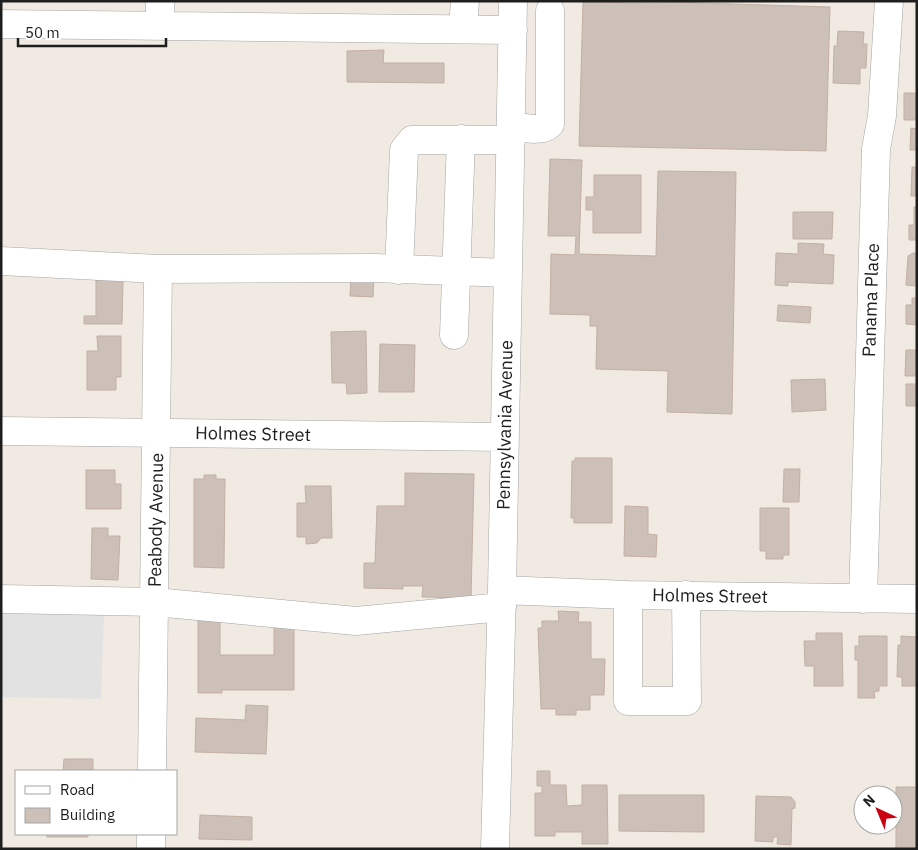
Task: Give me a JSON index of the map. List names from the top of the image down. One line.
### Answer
{"streets":{"street":["Panama Place","Pennsylvania Avenue","Holmes Street","Peabody Avenue"]},"crossings":[["Panama Place","Holmes Street"],["Pennsylvania Avenue","Holmes Street"],["Holmes Street","Peabody Avenue"]],"legend":["Road","Building"],"scale_bar":"50 m","north":"top left"}
